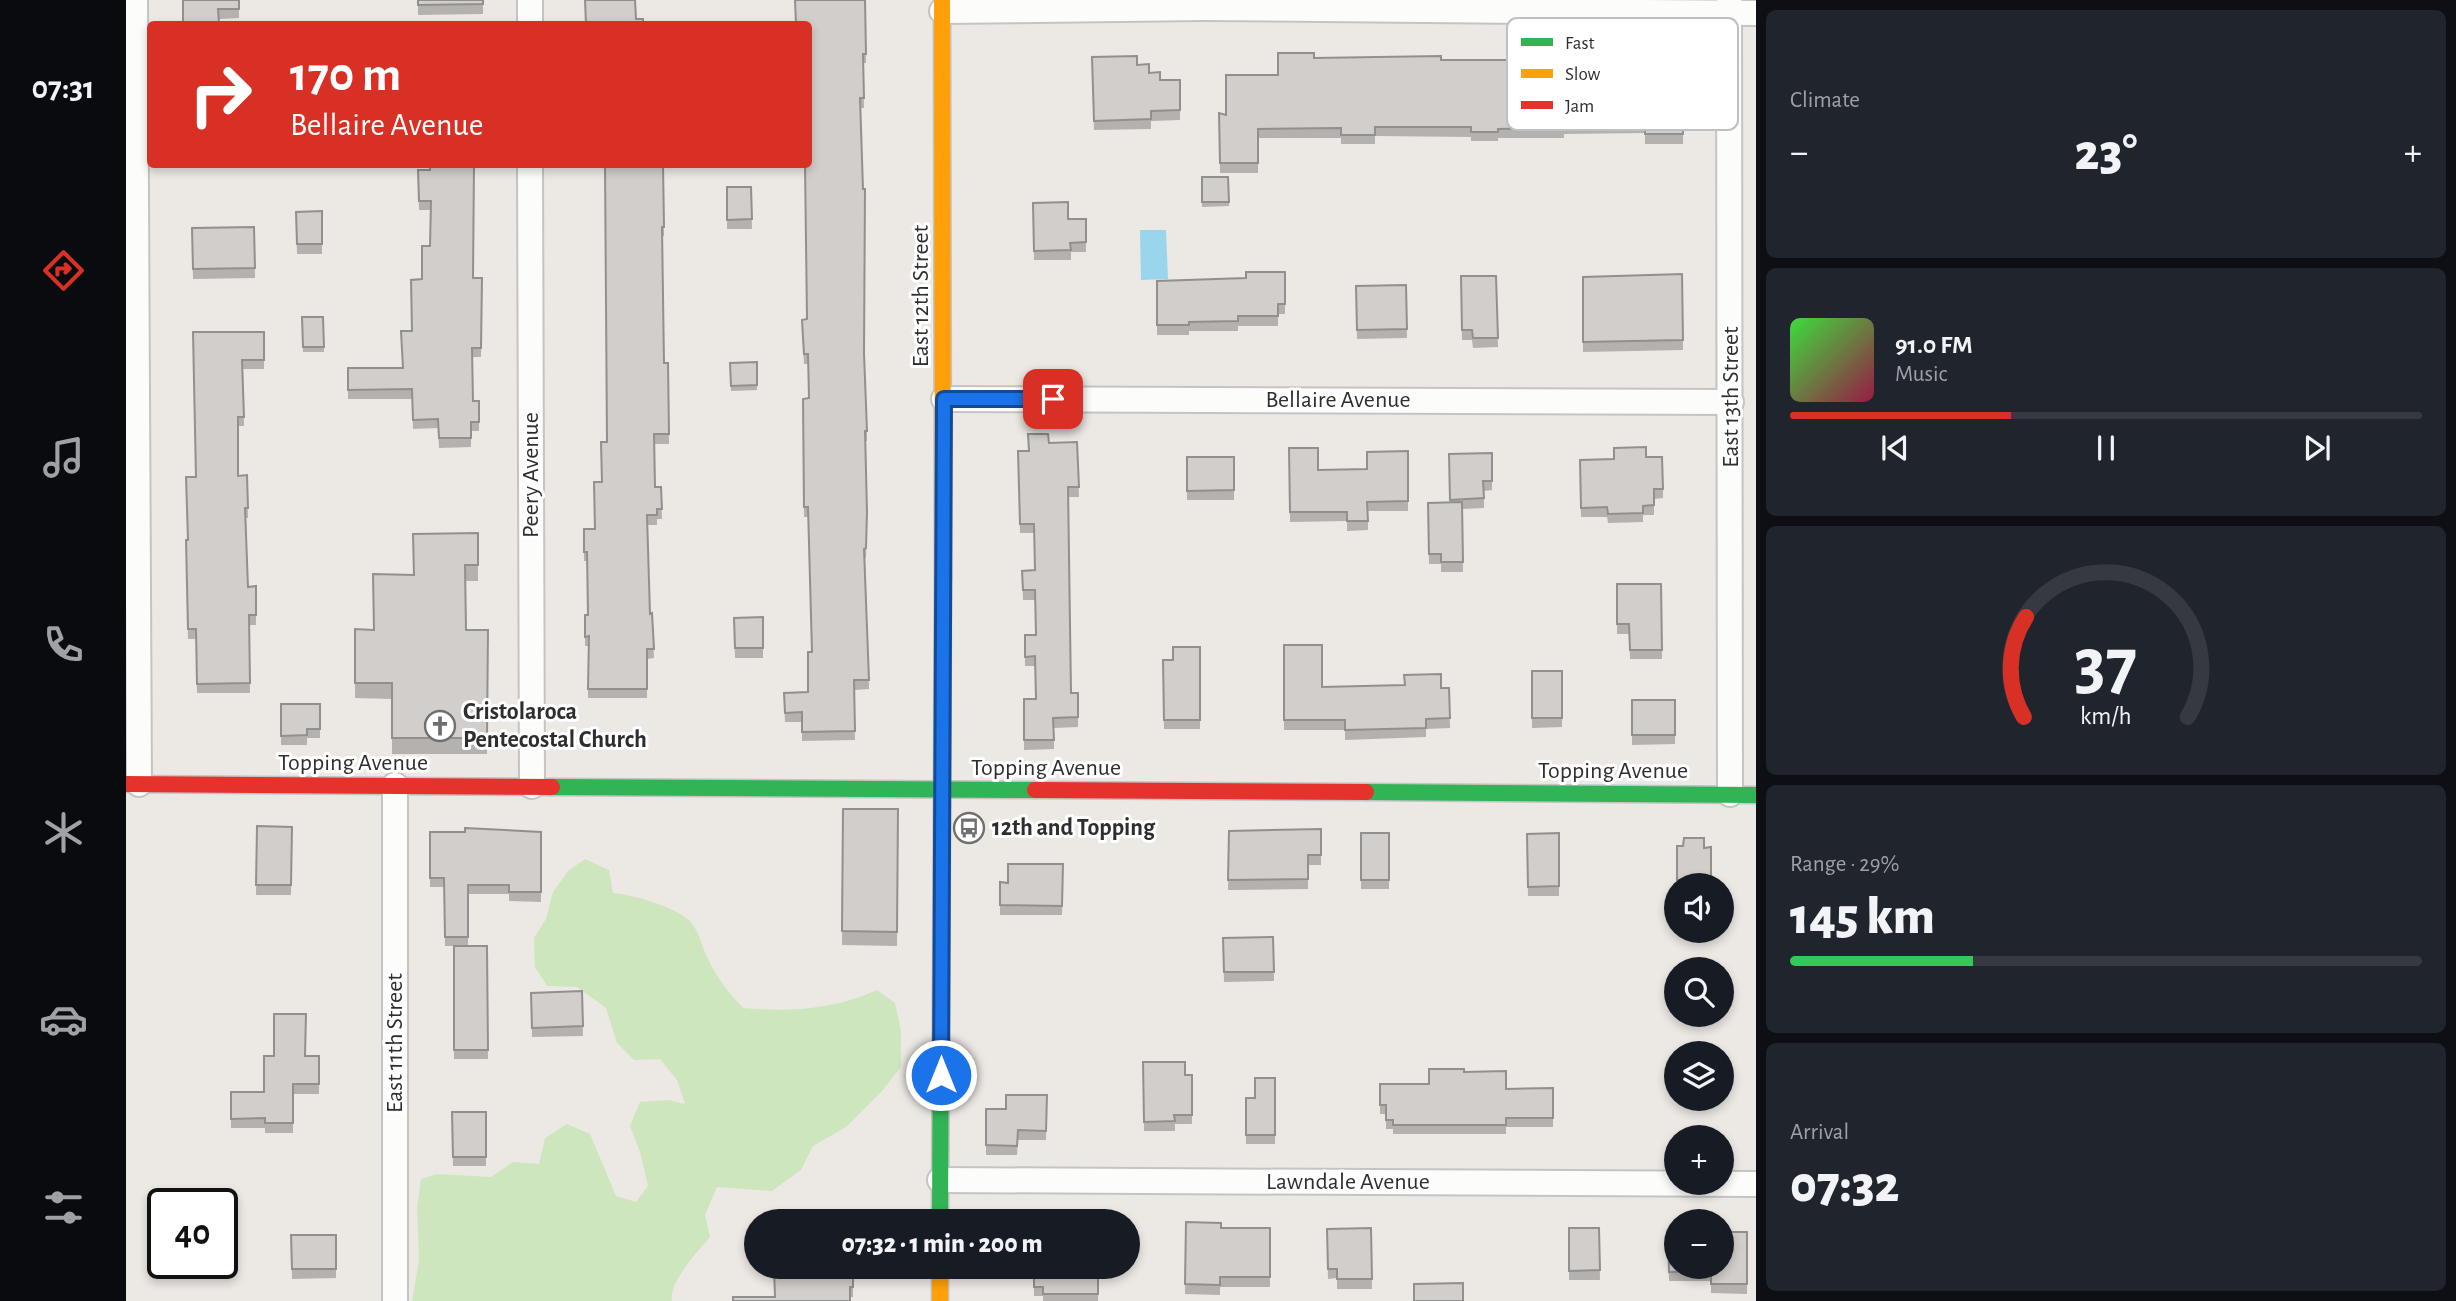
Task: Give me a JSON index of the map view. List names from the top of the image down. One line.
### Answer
{"streets":{"street":["East 12th Street","East 13th Street","Bellaire Avenue","Peery Avenue","Topping Avenue","East 11th Street","Lawndale Avenue"]},"crossings":[["East 12th Street","Bellaire Avenue"],["East 12th Street","Topping Avenue"],["East 12th Street","Lawndale Avenue"],["East 13th Street","Bellaire Avenue"],["East 13th Street","Topping Avenue"],["Peery Avenue","Topping Avenue"],["Topping Avenue","East 11th Street"]],"places":{"church":["Cristolaroca Pentecostal Church"],"bus stop":["12th and Topping"]},"legend":["Fast","Slow","Jam"],"page":{"tabs":"07:31","tile":["Climate",["Range · 29%","145 km"],["Arrival","07:32"]],"turn":["170 m","Bellaire Avenue"],"heat":["−","23°","+"],"song":["91.0 FM","Music"],"map_buttons":["+","−"],"limit":"40","trip":"07:32 · 1 min · 200 m","gauge":["37","km/h"]}}
